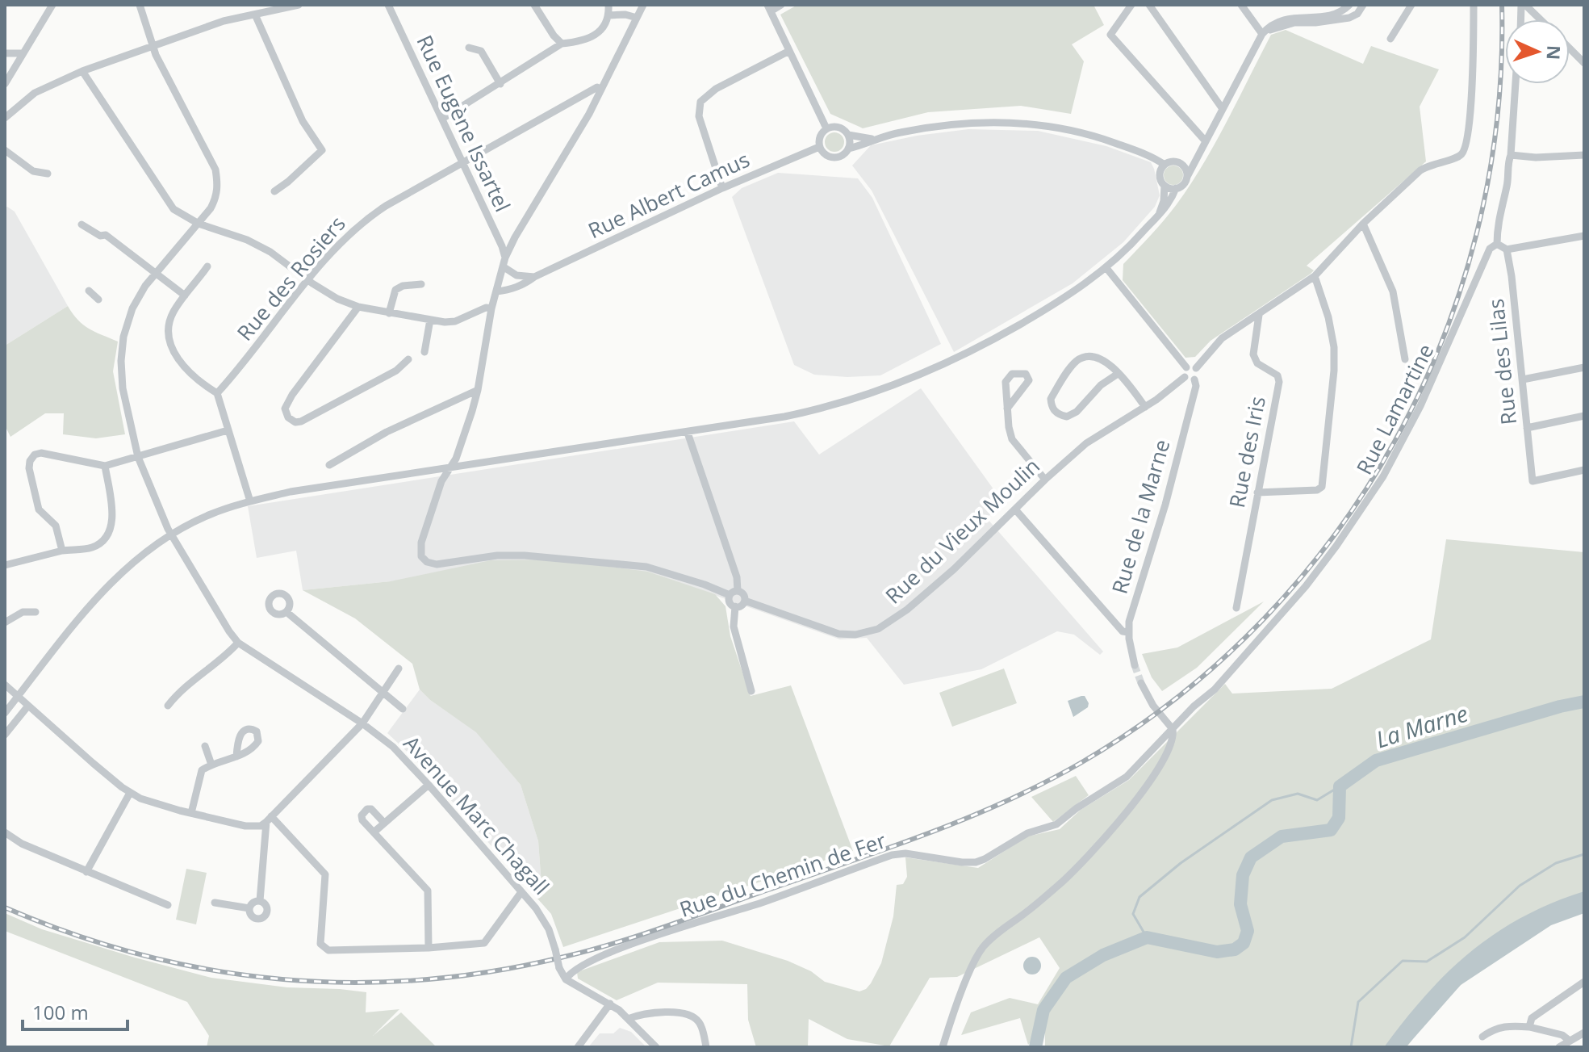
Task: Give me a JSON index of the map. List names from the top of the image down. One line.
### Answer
{"streets":{"street":["Rue Eugène Issartel","Rue Albert Camus","Rue des Rosiers","Rue des Lilas","Rue Lamartine","Rue des Iris","Rue de la Marne","Rue du Vieux Moulin","Avenue Marc Chagall","Rue du Chemin de Fer"]},"crossings":[["Rue Eugène Issartel","Rue des Rosiers"],["Rue Lamartine","Rue du Chemin de Fer"],["Rue de la Marne","Rue du Vieux Moulin"],["Avenue Marc Chagall","Rue du Chemin de Fer"]],"water":["La Marne"],"scale_bar":"100 m","north":"right"}
